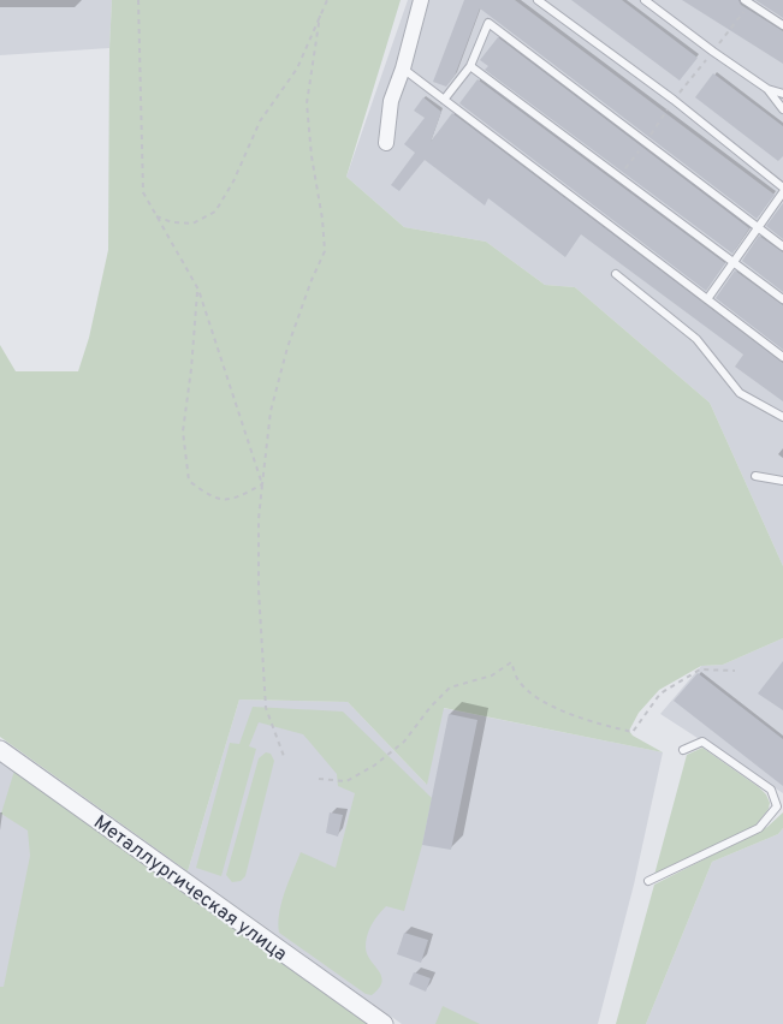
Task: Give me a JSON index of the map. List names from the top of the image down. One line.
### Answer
{"streets":{"street":["Металлургическая улица"]}}
